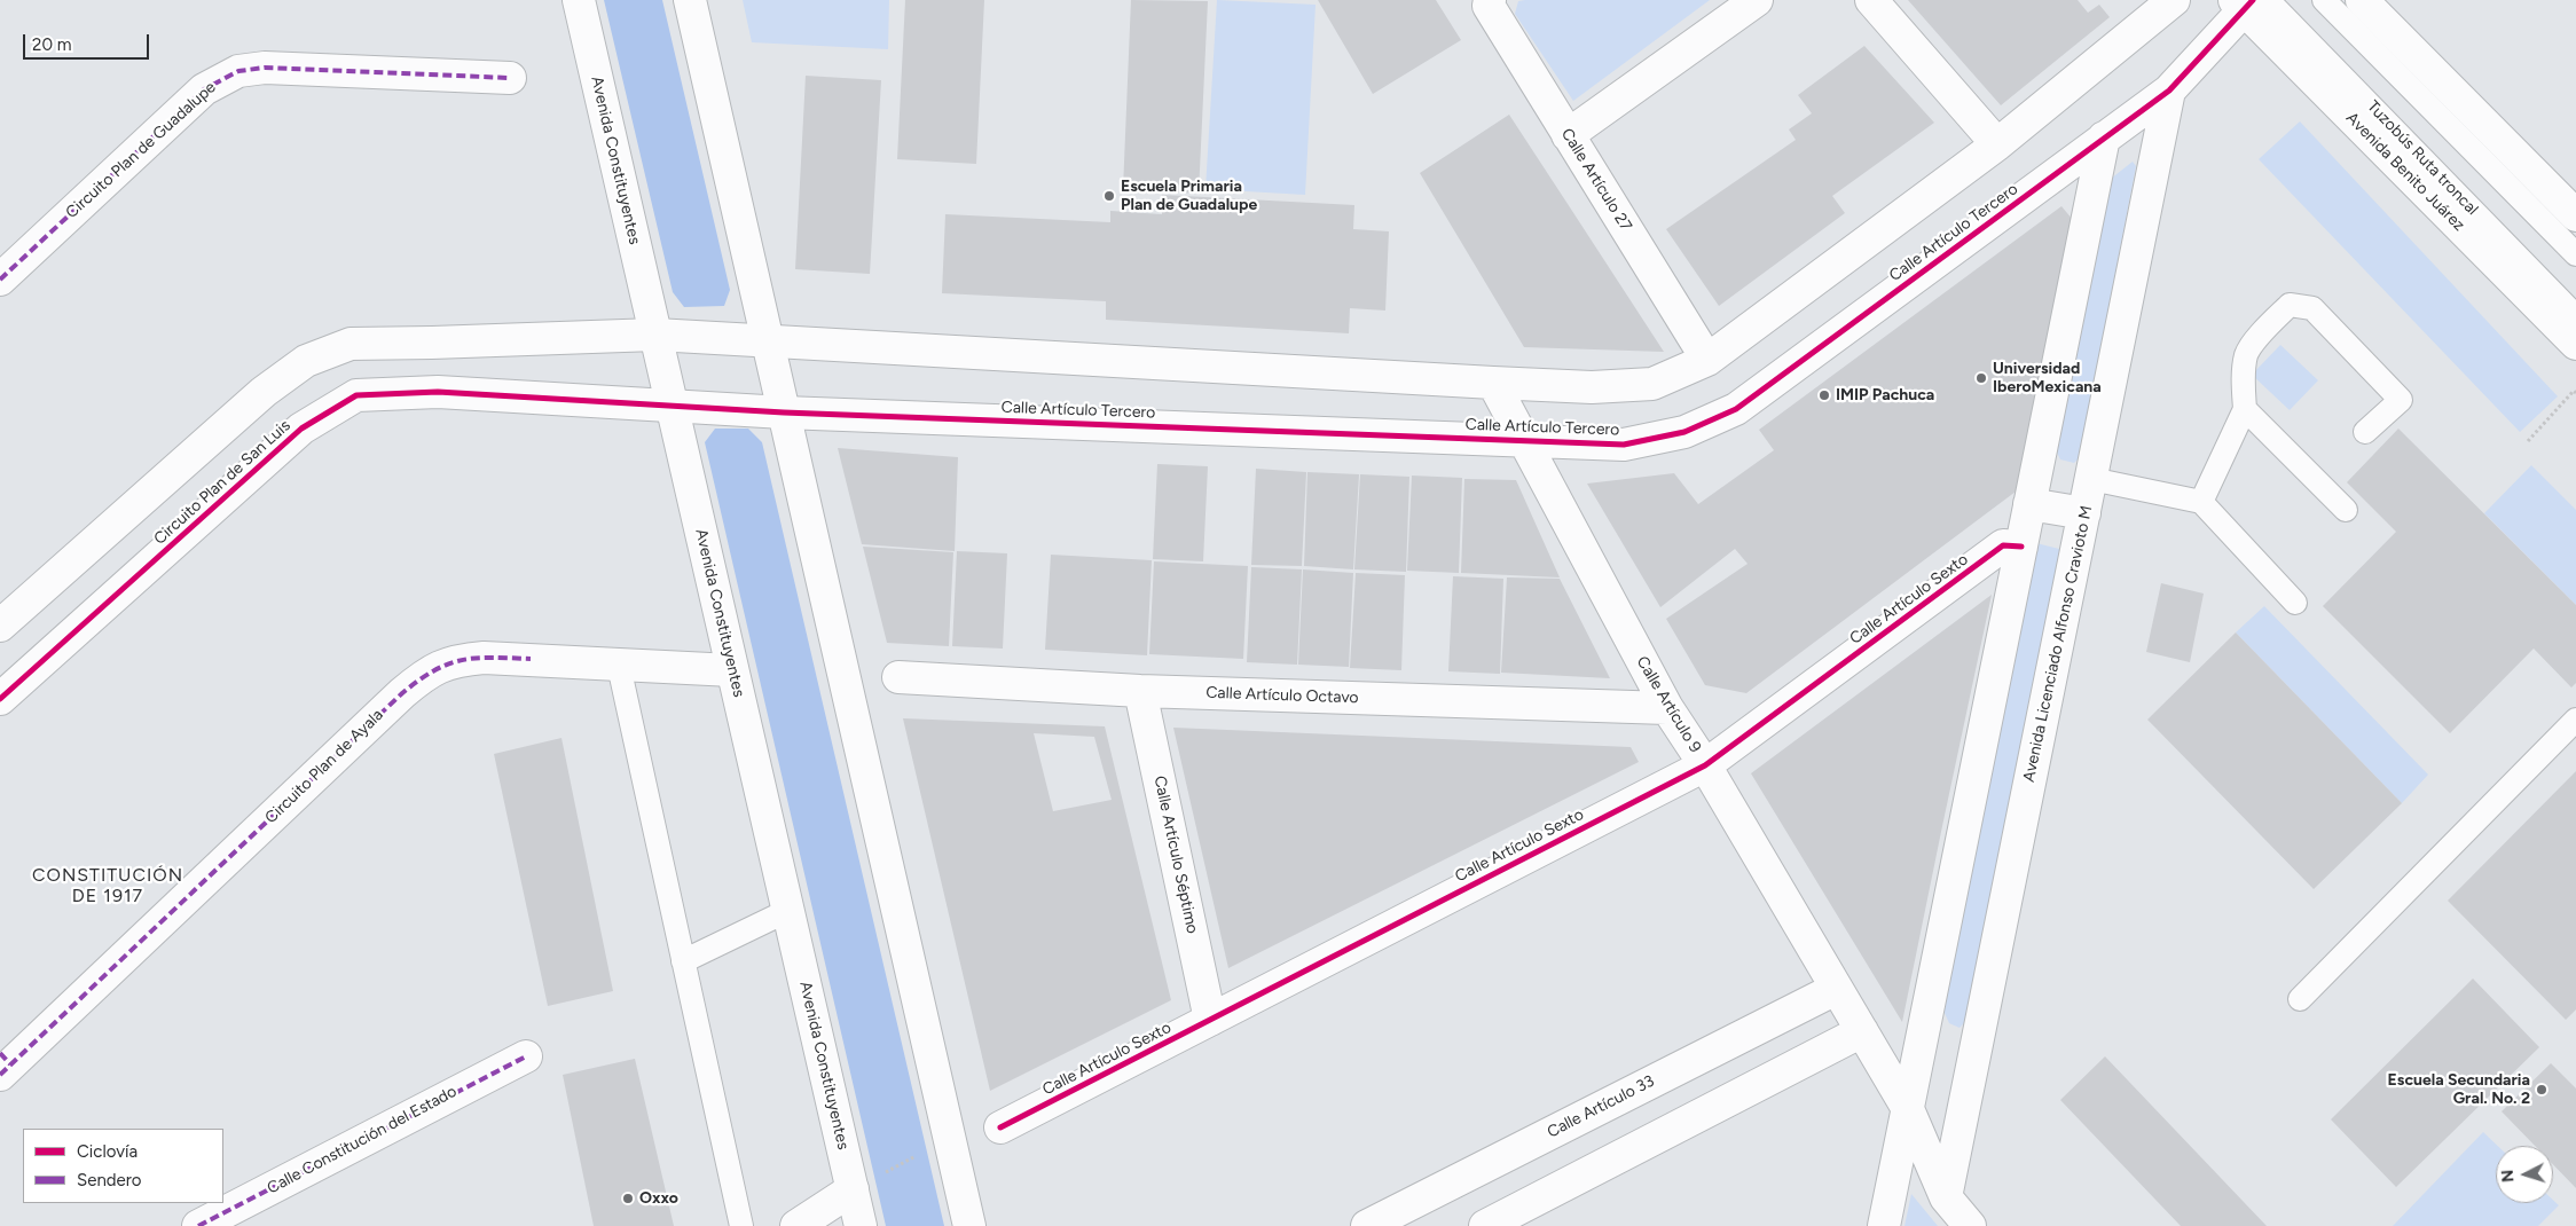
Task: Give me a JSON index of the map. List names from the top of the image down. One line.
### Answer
{"streets":{"street":["Circuito Plan de Guadalupe","Avenida Constituyentes","Avenida Benito Juárez","Calle Artículo 27","Calle Artículo Tercero","Circuito Plan de San Luis","Calle Artículo Sexto","Avenida Licenciado Alfonso Cravioto M","Calle Artículo Octavo","Calle Artículo 9","Circuito Plan de Ayala","Calle Artículo Séptimo","Calle Artículo 33","Calle Constitución del Estado"],"lane":["Tuzobús Ruta troncal"]},"crossings":[["Tuzobús Ruta troncal","Avenida Benito Juárez"],["Tuzobús Ruta troncal","Calle Artículo Tercero"],["Avenida Constituyentes","Circuito Plan de San Luis"],["Avenida Constituyentes","Circuito Plan de Ayala"],["Avenida Benito Juárez","Calle Artículo Tercero"],["Calle Artículo Tercero","Circuito Plan de San Luis"],["Calle Artículo Tercero","Avenida Licenciado Alfonso Cravioto M"],["Calle Artículo Tercero","Calle Artículo 9"],["Calle Artículo Sexto","Calle Artículo 9"],["Calle Artículo Sexto","Calle Artículo Séptimo"],["Avenida Licenciado Alfonso Cravioto M","Calle Artículo 9"],["Calle Artículo Octavo","Calle Artículo 9"],["Calle Artículo Octavo","Calle Artículo Séptimo"],["Calle Artículo 9","Calle Artículo 33"]],"districts":["CONSTITUCIÓN DE 1917"],"places":["Escuela Primaria Plan de Guadalupe","Universidad IberoMexicana","IMIP Pachuca","Escuela Secundaria Gral. No. 2","Oxxo"],"legend":["Ciclovía","Sendero"],"scale_bar":"20 m","north":"left"}
